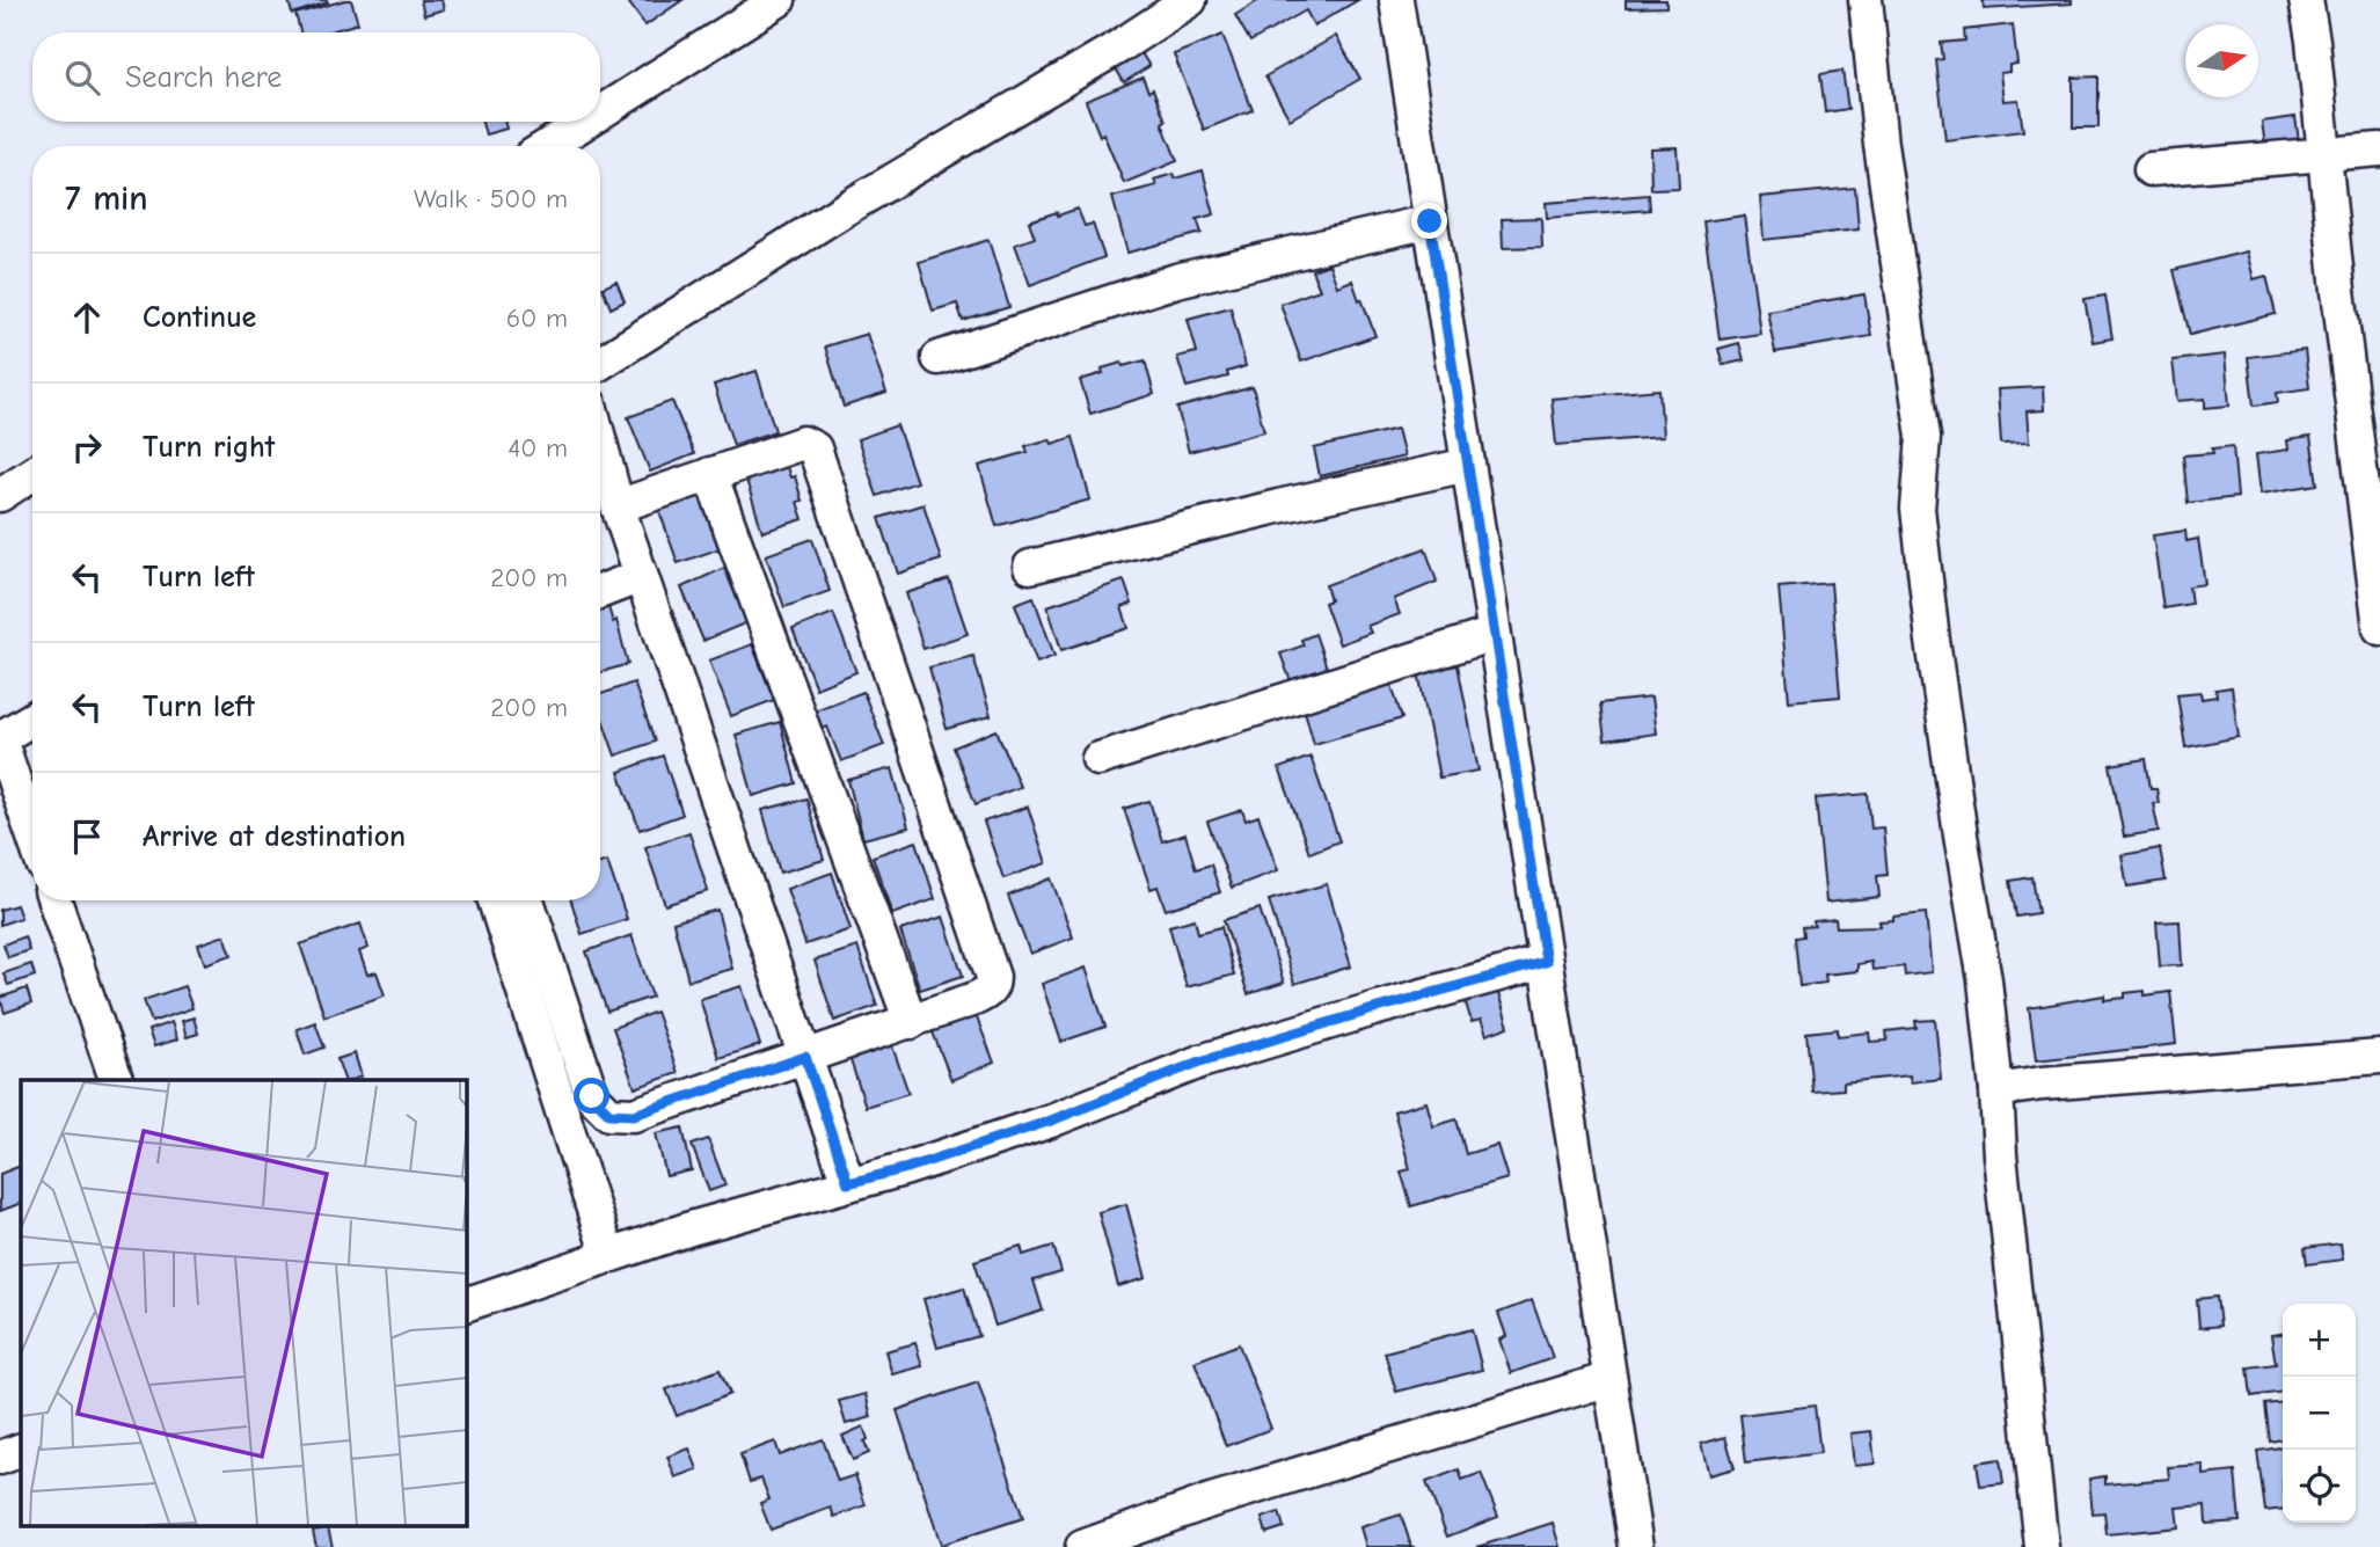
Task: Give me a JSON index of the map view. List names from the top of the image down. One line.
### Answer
{"north":"right","page":{"search":"Search here","heading":["7 min","Walk · 500 m"],"list":[["Continue","60 m"],["Turn right","40 m"],["Turn left","200 m"],["Turn left","200 m"],"Arrive at destination"],"map_buttons":["+","−"]}}
